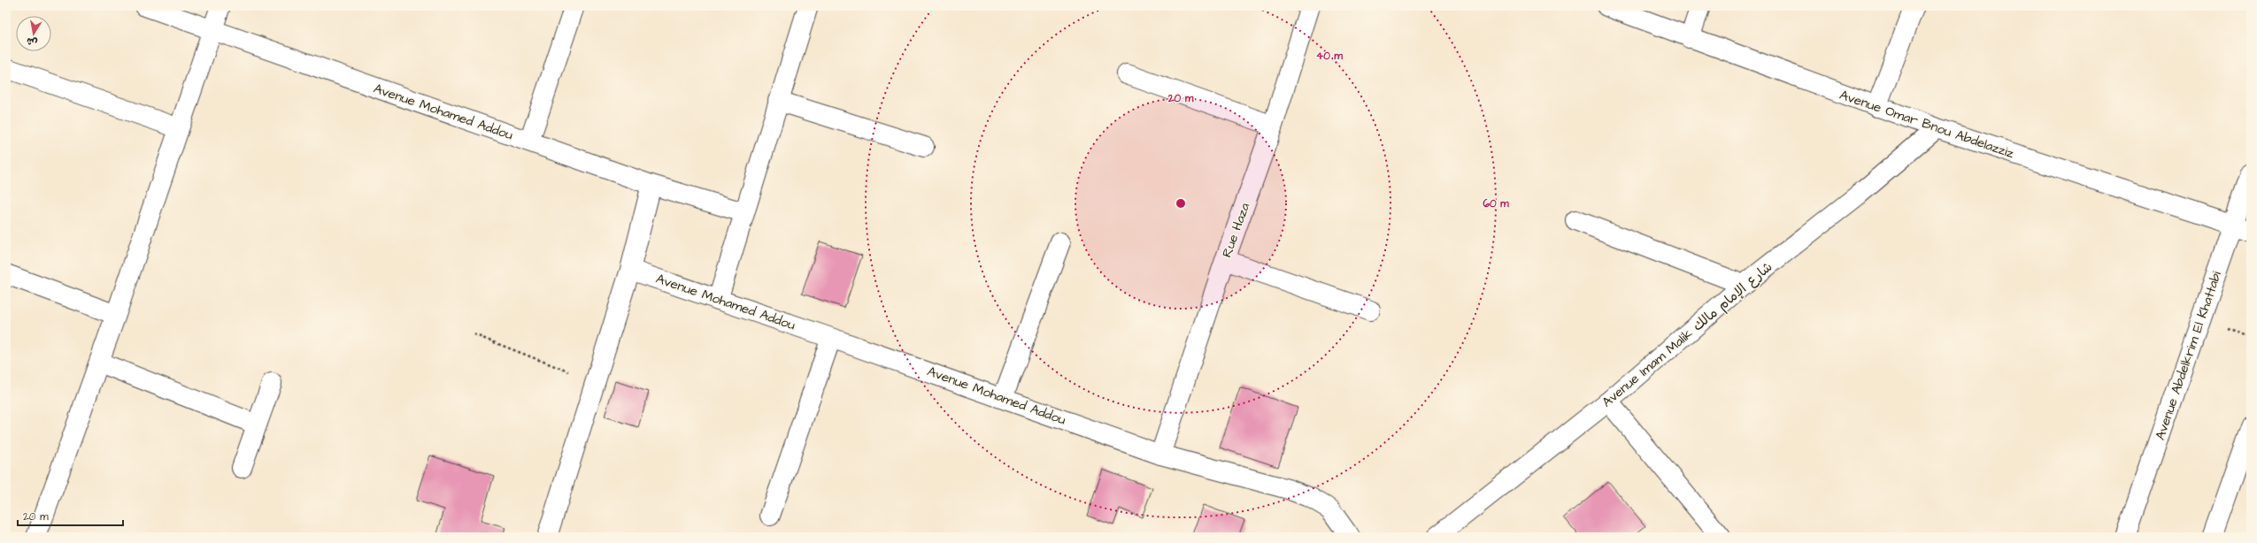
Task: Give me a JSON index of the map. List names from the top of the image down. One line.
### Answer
{"streets":{"street":["Avenue Mohamed Addou","Avenue Omar Bnou Abdelazziz","Rue Haza","Avenue Imam Malik شارع الإمام مالك","Avenue Abdelkrim El Khattabi"]},"crossings":[["Avenue Mohamed Addou","Rue Haza"],["Avenue Omar Bnou Abdelazziz","Avenue Imam Malik شارع الإمام مالك"],["Avenue Omar Bnou Abdelazziz","Avenue Abdelkrim El Khattabi"]],"scale_bar":"20 m","north":"bottom","rings":["40 m","20 m","60 m"]}
